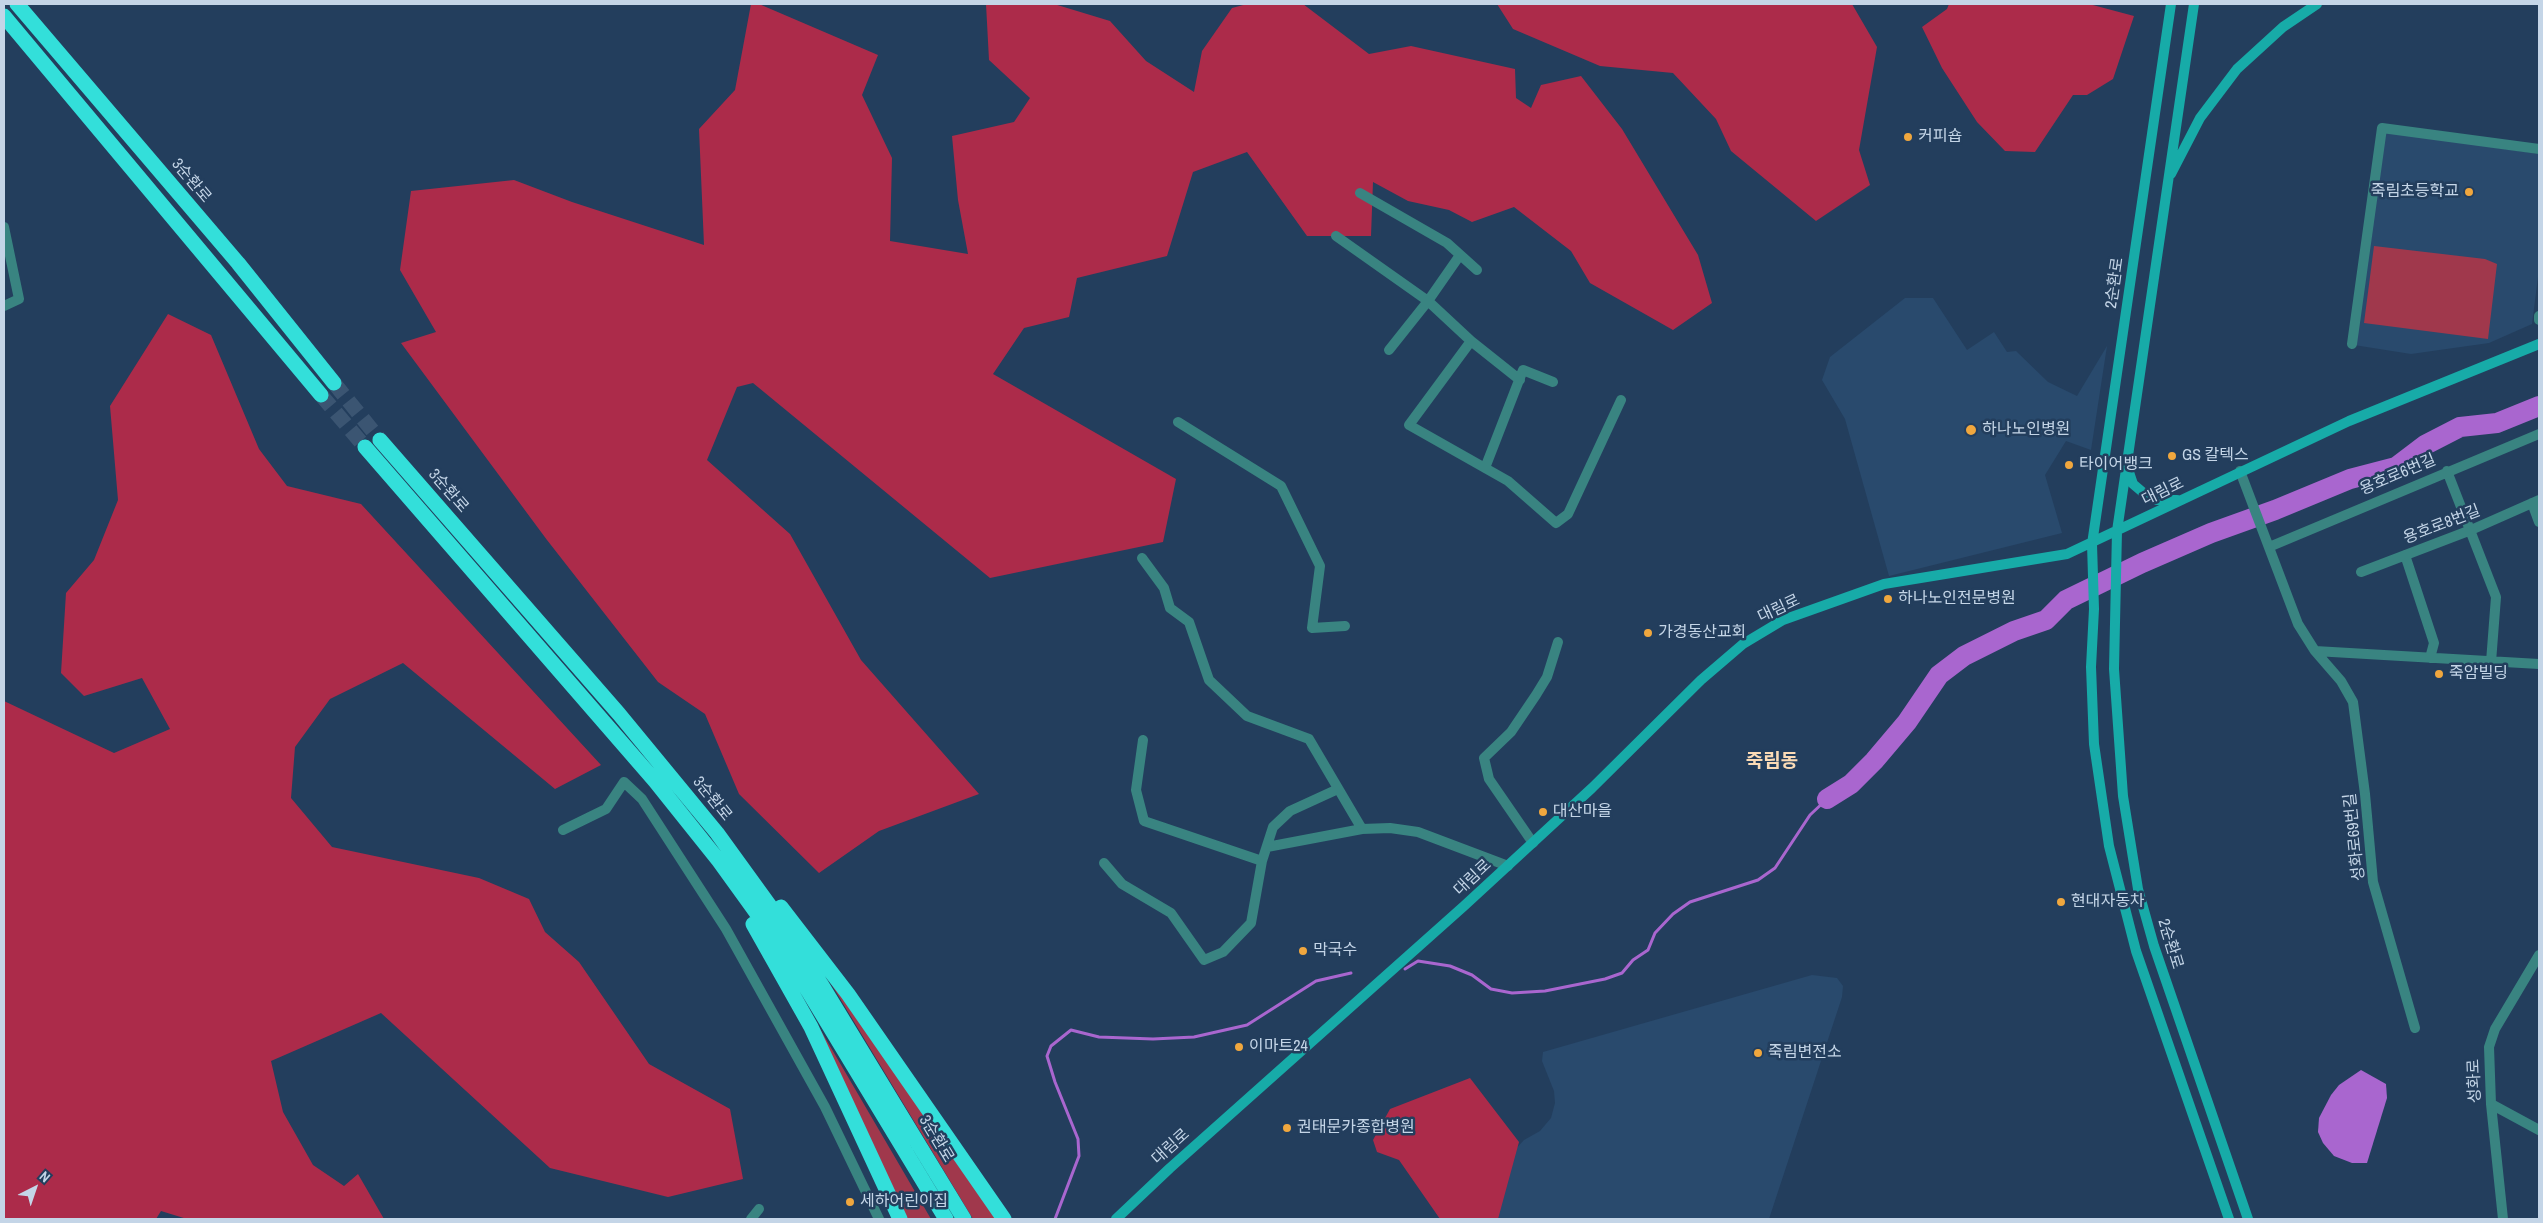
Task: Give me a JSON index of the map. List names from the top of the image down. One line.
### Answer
{"streets":{"highway":["3순환로"],"street":["2순환로","용호로6번길","대림로","용호로8번길","성화로69번길","성화로"]},"crossings":[["2순환로","대림로"],["용호로6번길","성화로69번길"],["대림로","성화로69번길"]],"districts":["죽림동"],"places":["커피숍","죽림초등학교","하나노인병원","GS 칼텍스","타이어뱅크","하나노인전문병원","가경동산교회","죽암빌딩","대산마을","현대자동차","막국수","이마트24","죽림변전소","권태문카종합병원","세하어린이집"],"north":"top right"}
